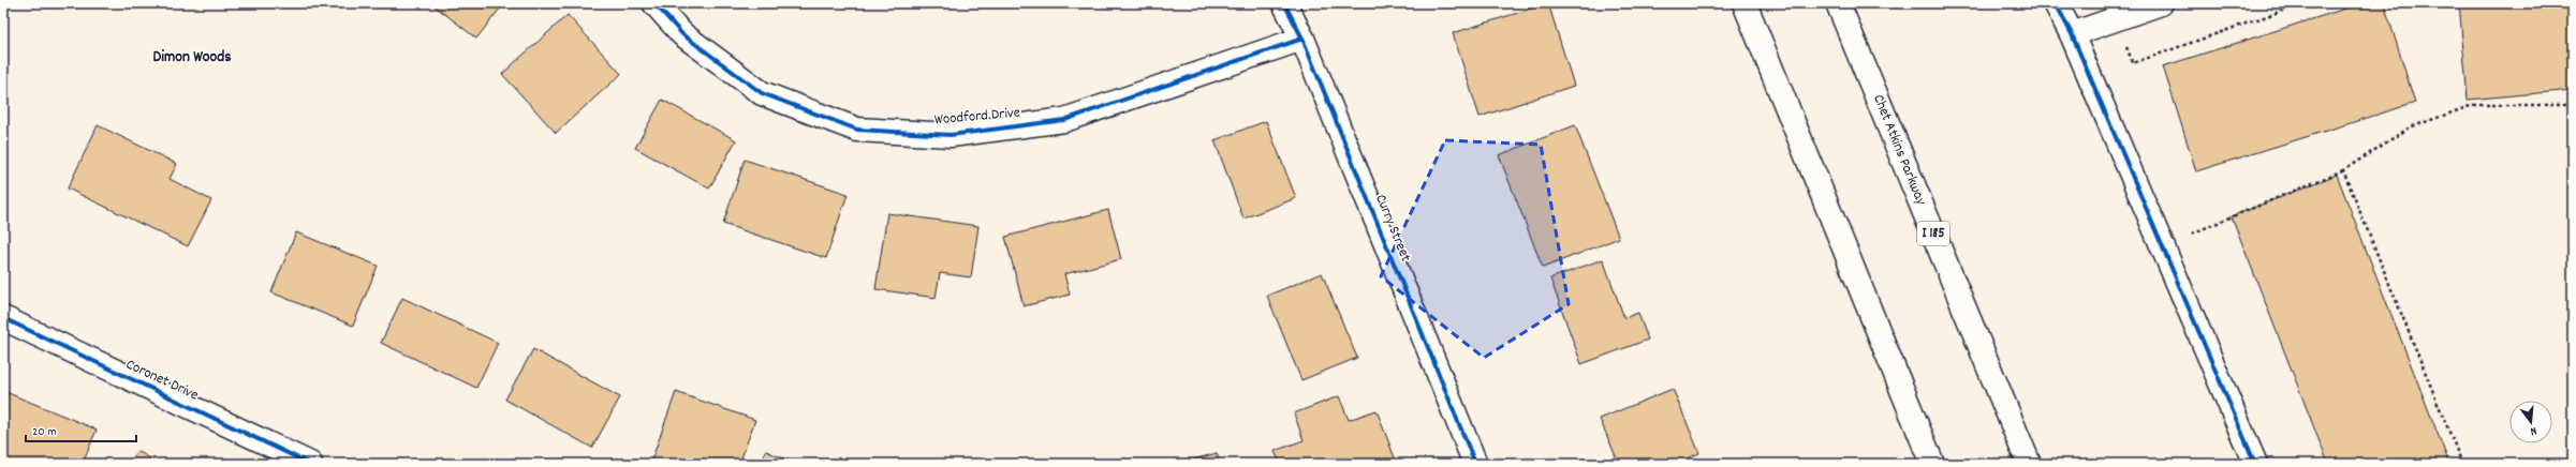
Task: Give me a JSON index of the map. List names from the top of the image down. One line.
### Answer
{"streets":{"main road":["Woodford Drive","Chet Atkins Parkway","Curry Street","I 185","Coronet Drive"]},"crossings":[["Woodford Drive","Curry Street"]],"districts":["Dimon Woods"],"scale_bar":"20 m","north":"bottom"}
